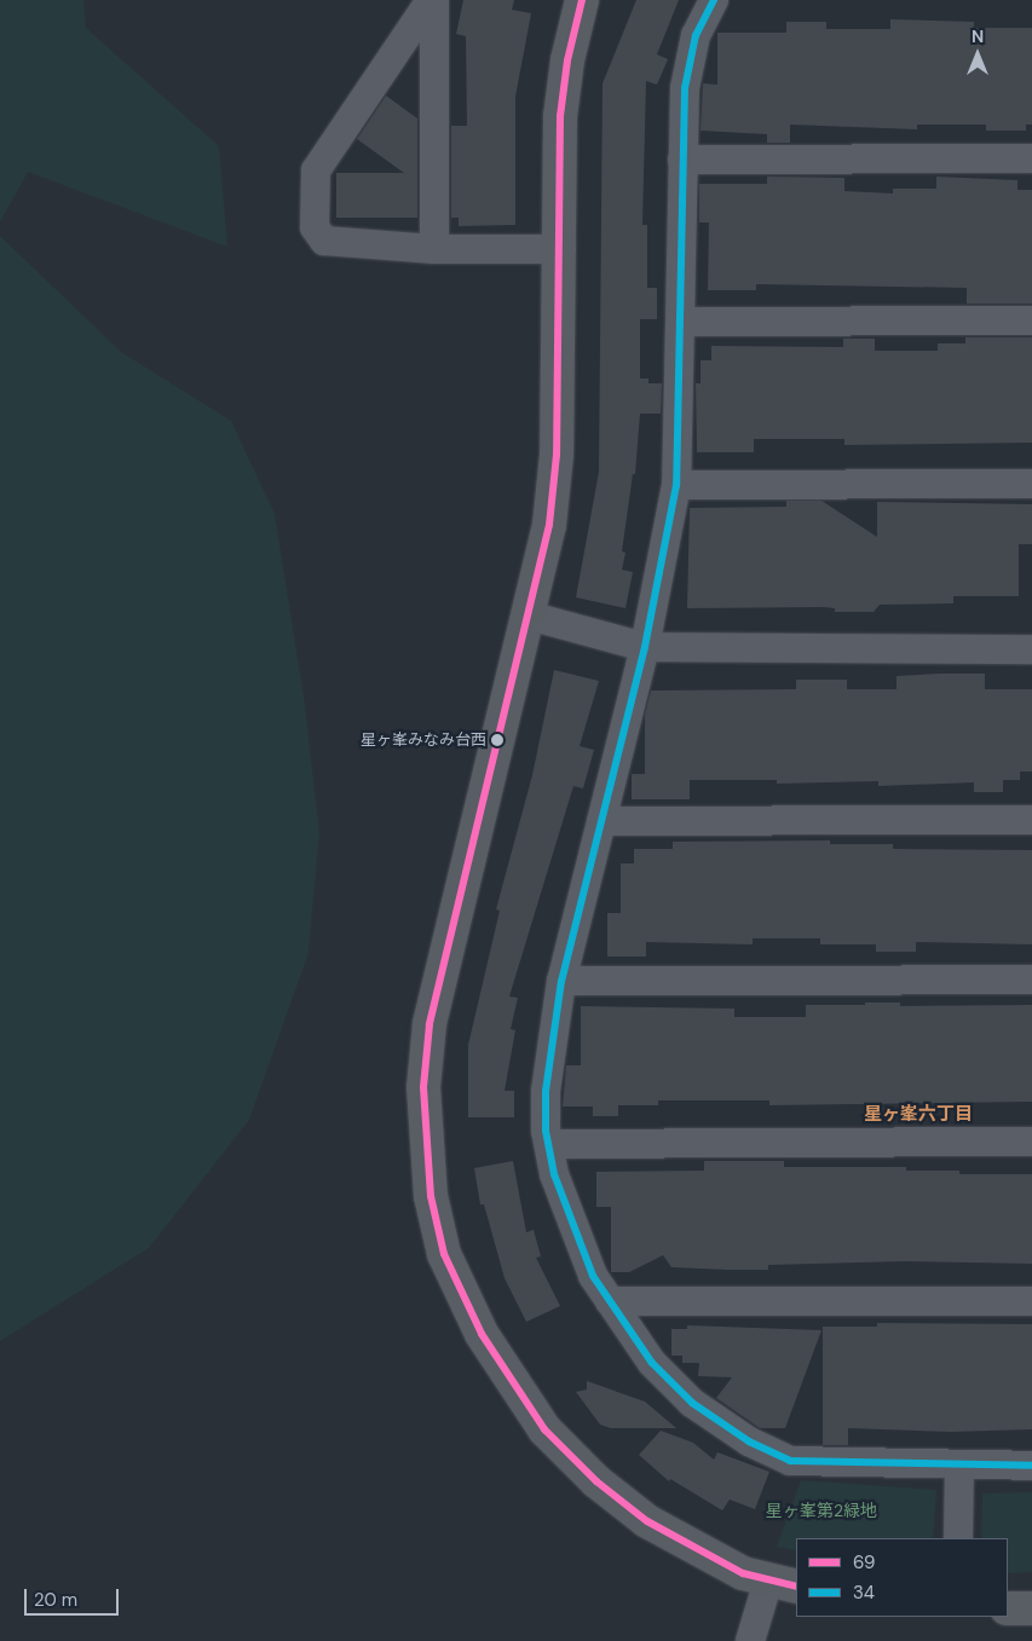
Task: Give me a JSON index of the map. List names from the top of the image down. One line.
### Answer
{"districts":["星ヶ峯六丁目"],"parks":["星ヶ峯第2緑地"],"places":["星ヶ峯みなみ台西"],"lines":["transit line 69","transit line 34"],"legend":["69","34"],"scale_bar":"20 m","north":"top"}
